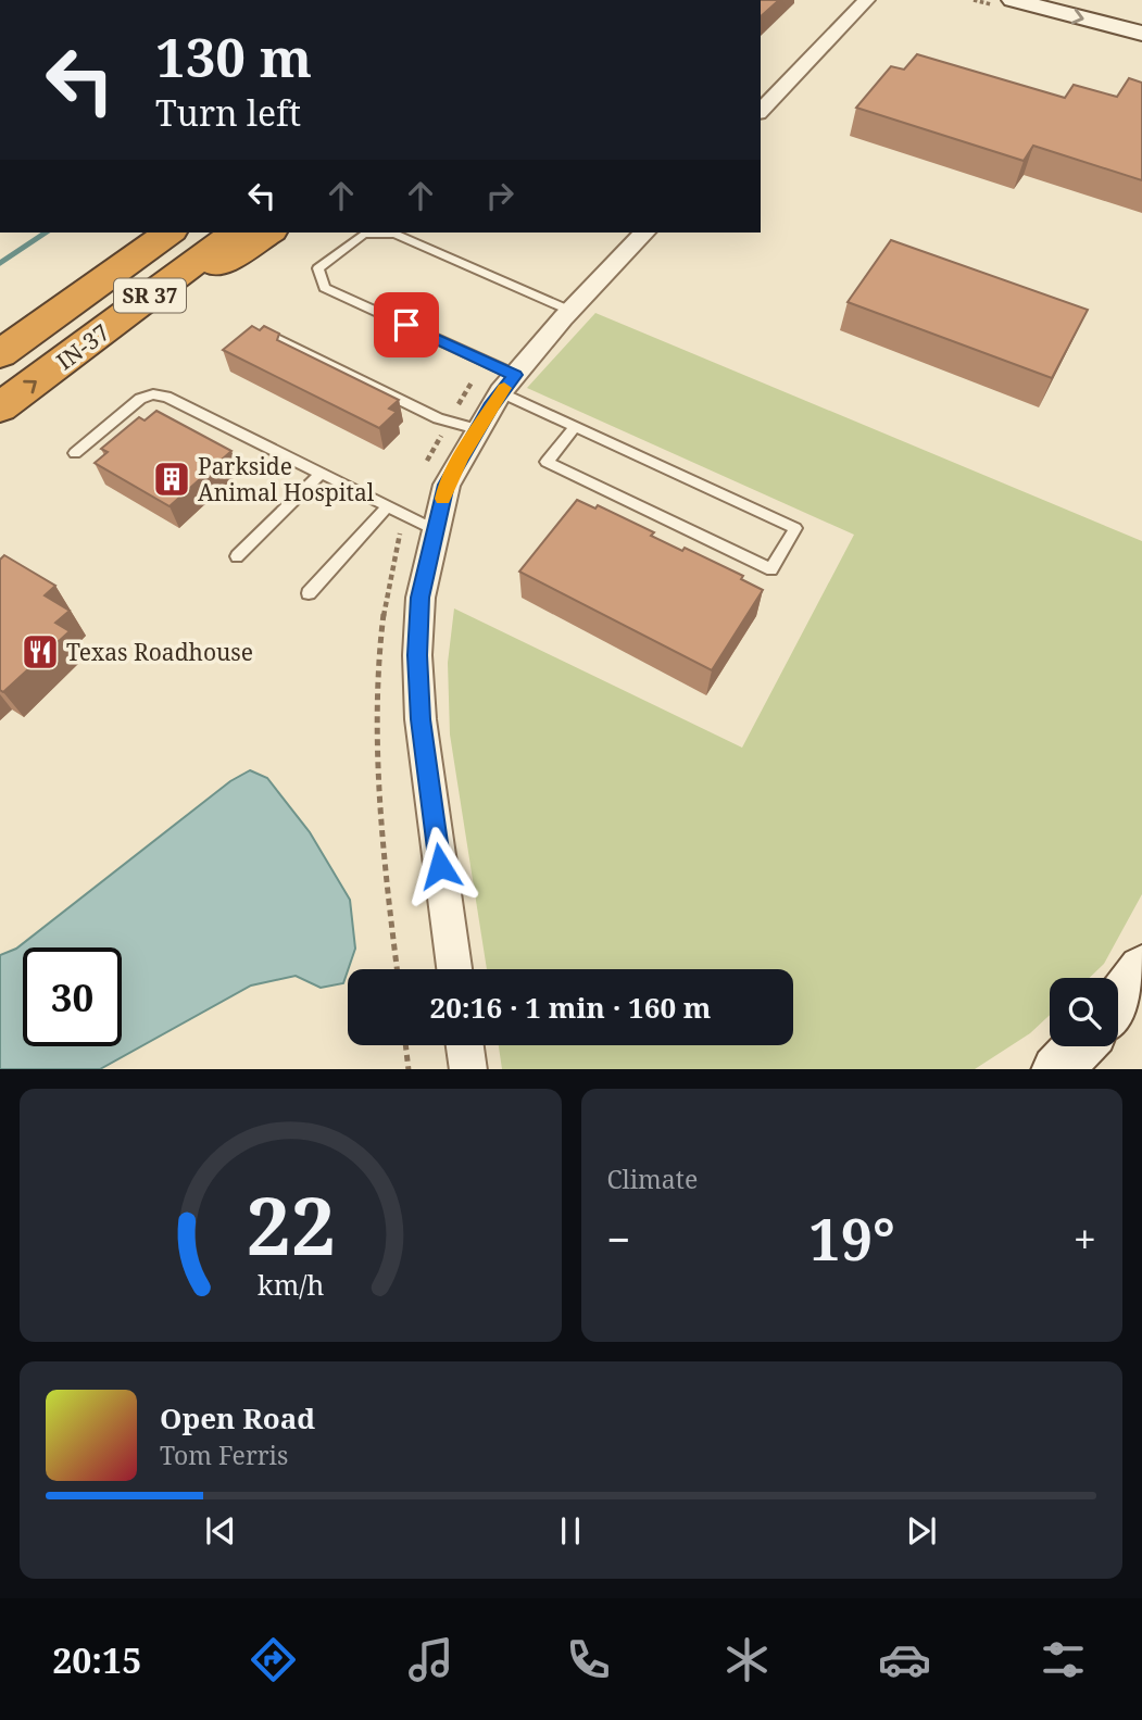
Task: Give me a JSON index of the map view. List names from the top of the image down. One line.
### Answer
{"streets":{"highway":["SR 37","IN-37"]},"places":{"building":["Parkside Animal Hospital"],"restaurant":["Texas Roadhouse"]},"page":{"turn":["130 m","Turn left"],"limit":"30","trip":"20:16 · 1 min · 160 m","tile":"Climate","heat":["−","19°","+"],"song":["Open Road","Tom Ferris"],"tabs":"20:15","gauge":["22","km/h"]}}
